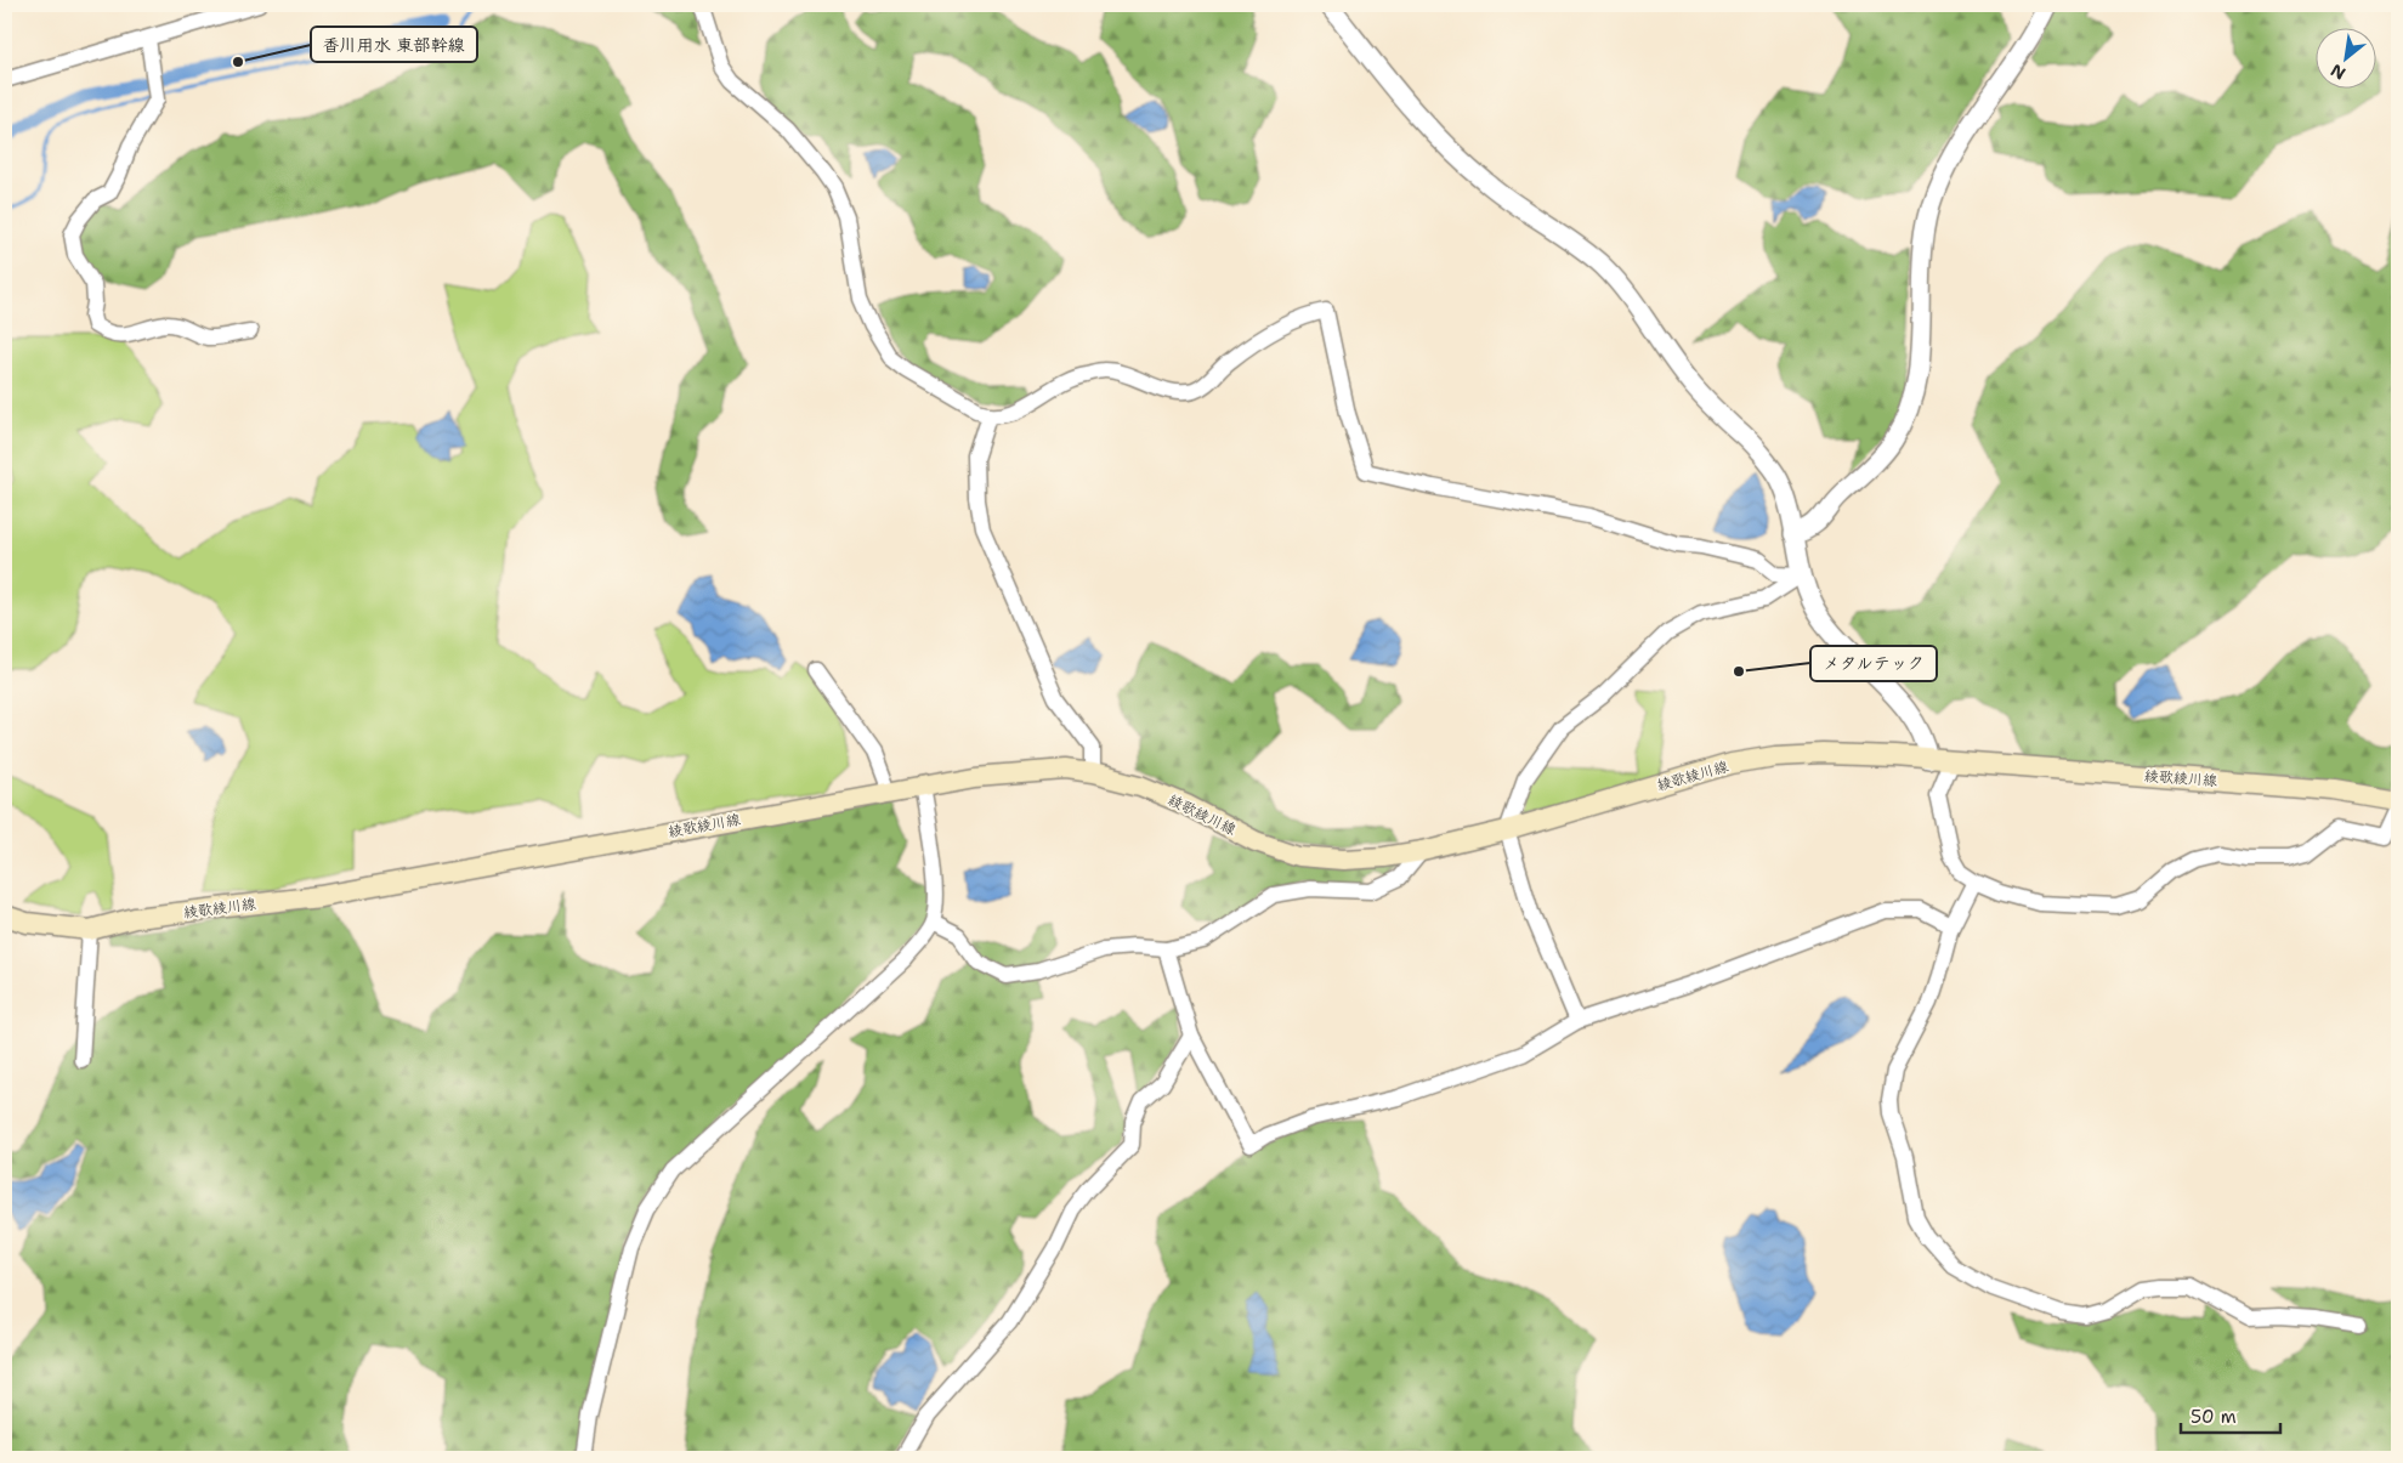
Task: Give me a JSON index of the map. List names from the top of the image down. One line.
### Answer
{"streets":{"main road":["綾歌綾川線"]},"places":["香川用水 東部幹線","メタルテック"],"scale_bar":"50 m","north":"bottom left"}
